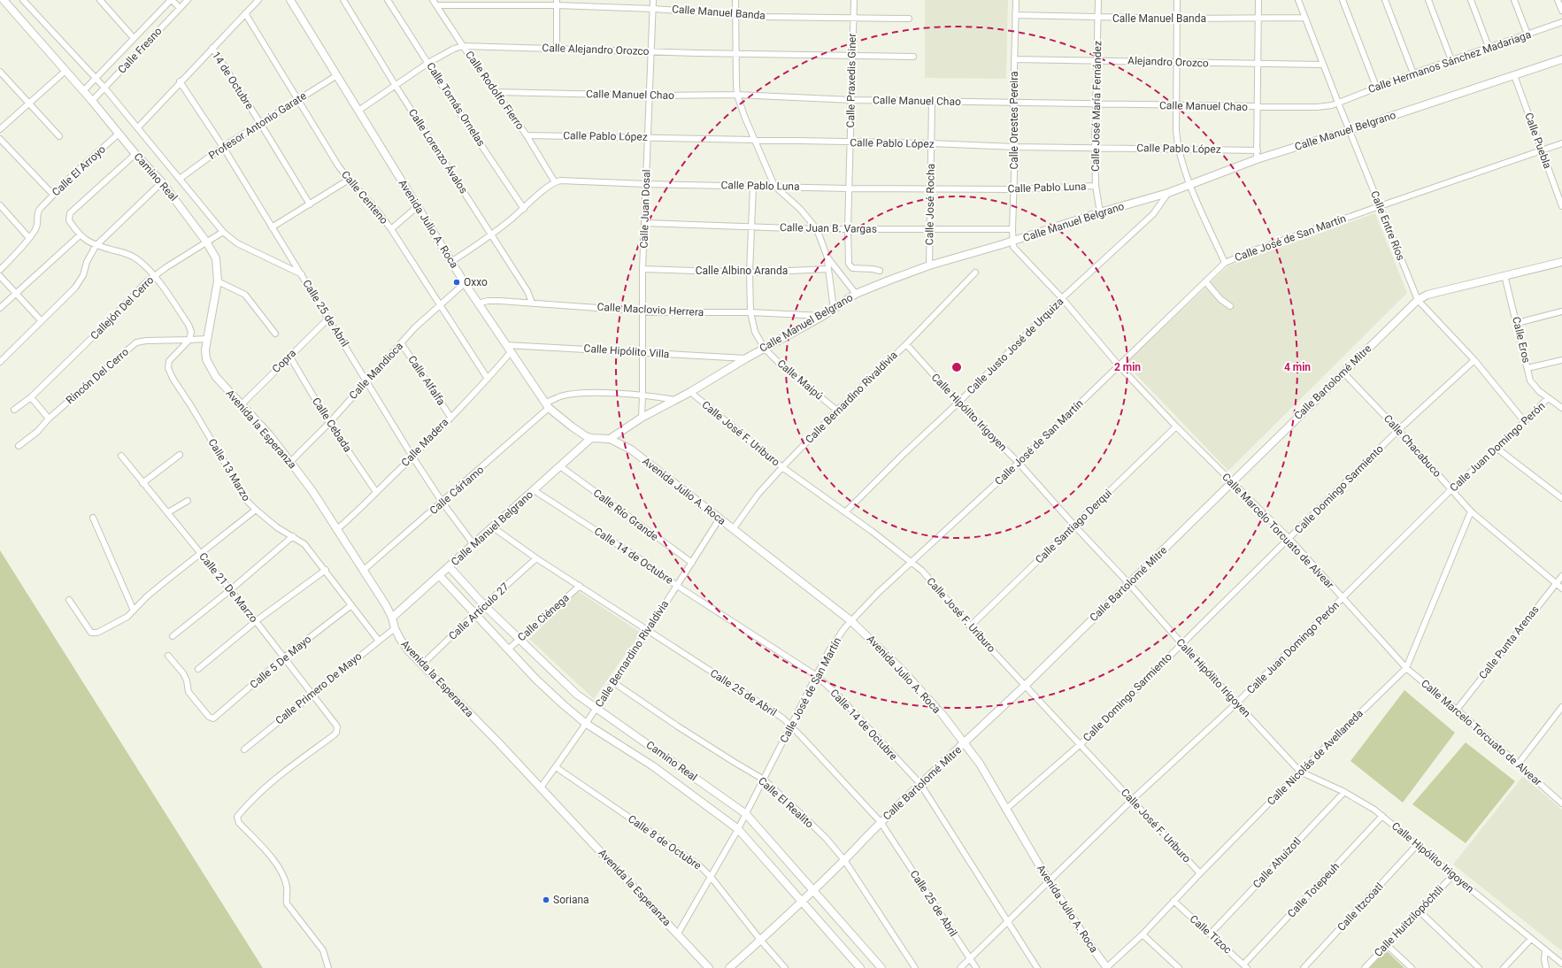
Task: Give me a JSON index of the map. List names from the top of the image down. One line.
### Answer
{"streets":{"street":["Calle Manuel Banda","Calle Alejandro Orozco","Calle Fresno","Alejandro Orozco","Calle Hermanos Sánchez Madariaga","14 de Octubre","Calle Praxedis Giner","Calle Rodolfo Fierro","Calle Manuel Chao","Calle Tomás Ornelas","Calle José María Fernández","Calle Orestes Pereira","Profesor Antonio Garate","Calle Manuel Belgrano","Calle Pablo López","Calle Puebla","Calle Lorenzo Ávalos","Calle El Arroyo","Camino Real","Calle Pablo Luna","Calle Centeno","Calle José Rocha","Calle Juan Dosal","Avenida Julio A. Roca","Calle Entre Ríos","Calle Juan B. Vargas","Calle José de San Martín","Calle Albino Aranda","Callejón Del Cerro","Calle Maclovio Herrera","Calle 25 de Abril","Calle Eros","Calle Justo José de Urquiza","Calle Hipólito Villa","Copra","Calle Mandioca","Rincón Del Cerro","Calle Maipú","Calle Alfalfa","Calle Bartolomé Mitre","Calle Bernardino Rivaldivia","Calle Hipólito Irigoyen","Calle Cebada","Avenida la Esperanza","Calle José F. Uriburo","Calle Madera","Calle Chacabuco","Calle Juan Domingo Perón","Calle 13 Marzo","Calle Domingo Sarmiento","Calle Cártamo","Calle Río Grande","Calle Santiago Derqui","Calle Marcelo Torcuato de Alvear","Calle 14 de Octubre","Calle 21 De Marzo","Calle Artículo 27","Calle Ciénega","Calle Punta Arenas","Calle 5 De Mayo","Calle Primero De Mayo","Calle Nicolás de Avellaneda","Calle El Realito","Calle 8 de Octubre","Calle Ahuízotl","Calle Totepeuh","Calle Itzcoatl","Calle Huitzilopóchtli","Calle Tízoc"]},"crossings":[["Calle Manuel Banda","Calle Praxedis Giner"],["Calle Manuel Banda","Calle Rodolfo Fierro"],["Calle Manuel Banda","Calle José María Fernández"],["Calle Manuel Banda","Calle Orestes Pereira"],["Calle Manuel Banda","Calle Juan Dosal"],["Calle Manuel Banda","Calle Entre Ríos"],["Calle Alejandro Orozco","Calle Praxedis Giner"],["Calle Alejandro Orozco","Calle Rodolfo Fierro"],["Calle Alejandro Orozco","Calle Tomás Ornelas"],["Calle Alejandro Orozco","Calle Lorenzo Ávalos"],["Calle Alejandro Orozco","Calle Juan Dosal"],["Calle Alejandro Orozco","Avenida Julio A. Roca"],["Calle Fresno","Camino Real"],["Alejandro Orozco","Calle José María Fernández"],["Alejandro Orozco","Calle Orestes Pereira"],["Alejandro Orozco","Calle Entre Ríos"],["Calle Hermanos Sánchez Madariaga","Calle Manuel Chao"],["Calle Hermanos Sánchez Madariaga","Calle Entre Ríos"],["14 de Octubre","Profesor Antonio Garate"],["Calle Praxedis Giner","Calle Manuel Chao"],["Calle Praxedis Giner","Calle Pablo López"],["Calle Praxedis Giner","Calle Pablo Luna"],["Calle Praxedis Giner","Calle Juan B. Vargas"],["Calle Rodolfo Fierro","Calle Manuel Chao"],["Calle Rodolfo Fierro","Calle Pablo López"],["Calle Rodolfo Fierro","Calle Pablo Luna"],["Calle Manuel Chao","Calle José María Fernández"],["Calle Manuel Chao","Calle Orestes Pereira"],["Calle Manuel Chao","Calle José Rocha"],["Calle Manuel Chao","Calle Juan Dosal"],["Calle Manuel Chao","Calle Entre Ríos"],["Calle José María Fernández","Calle Manuel Belgrano"],["Calle José María Fernández","Calle Pablo López"],["Calle José María Fernández","Calle Pablo Luna"],["Calle Orestes Pereira","Calle Manuel Belgrano"],["Calle Orestes Pereira","Calle Pablo López"],["Calle Orestes Pereira","Calle Pablo Luna"],["Calle Orestes Pereira","Calle Juan B. Vargas"],["Calle Orestes Pereira","Calle Marcelo Torcuato de Alvear"],["Profesor Antonio Garate","Camino Real"],["Profesor Antonio Garate","Calle Centeno"],["Profesor Antonio Garate","Avenida Julio A. Roca"],["Profesor Antonio Garate","Calle 25 de Abril"],["Calle Manuel Belgrano","Calle Puebla"],["Calle Manuel Belgrano","Camino Real"],["Calle Manuel Belgrano","Calle José Rocha"],["Calle Manuel Belgrano","Calle Juan Dosal"],["Calle Manuel Belgrano","Avenida Julio A. Roca"],["Calle Manuel Belgrano","Calle Entre Ríos"],["Calle Manuel Belgrano","Calle Maclovio Herrera"],["Calle Manuel Belgrano","Calle 25 de Abril"],["Calle Manuel Belgrano","Calle Justo José de Urquiza"],["Calle Manuel Belgrano","Calle Hipólito Villa"],["Calle Manuel Belgrano","Calle Maipú"],["Calle Manuel Belgrano","Avenida la Esperanza"],["Calle Manuel Belgrano","Calle José F. Uriburo"],["Calle Manuel Belgrano","Calle Río Grande"],["Calle Manuel Belgrano","Calle Marcelo Torcuato de Alvear"],["Calle Manuel Belgrano","Calle 14 de Octubre"],["Calle Pablo López","Calle José Rocha"],["Calle Pablo López","Calle Juan Dosal"],["Calle Puebla","Calle José de San Martín"],["Calle Lorenzo Ávalos","Calle Maclovio Herrera"],["Calle El Arroyo","Camino Real"],["Camino Real","Calle José de San Martín"],["Camino Real","Callejón Del Cerro"],["Camino Real","Calle 25 de Abril"],["Camino Real","Calle Bartolomé Mitre"],["Camino Real","Calle Bernardino Rivaldivia"],["Camino Real","Avenida la Esperanza"],["Camino Real","Calle Artículo 27"],["Camino Real","Calle Ciénega"],["Calle Pablo Luna","Calle José Rocha"],["Calle Pablo Luna","Calle Juan Dosal"],["Calle Pablo Luna","Calle Maipú"],["Calle Centeno","Calle Mandioca"],["Calle Centeno","Calle Madera"],["Calle José Rocha","Calle Juan B. Vargas"],["Calle Juan Dosal","Calle Juan B. Vargas"],["Calle Juan Dosal","Calle Albino Aranda"],["Calle Juan Dosal","Calle Maclovio Herrera"],["Calle Juan Dosal","Calle Hipólito Villa"],["Avenida Julio A. Roca","Calle José de San Martín"],["Avenida Julio A. Roca","Calle Maclovio Herrera"],["Avenida Julio A. Roca","Calle Hipólito Villa"],["Avenida Julio A. Roca","Calle Mandioca"],["Avenida Julio A. Roca","Calle Bartolomé Mitre"],["Avenida Julio A. Roca","Calle Bernardino Rivaldivia"],["Avenida Julio A. Roca","Calle Madera"],["Avenida Julio A. Roca","Calle Juan Domingo Perón"],["Avenida Julio A. Roca","Calle Domingo Sarmiento"],["Avenida Julio A. Roca","Calle Cártamo"],["Avenida Julio A. Roca","Calle Nicolás de Avellaneda"],["Calle Entre Ríos","Calle José de San Martín"],["Calle Entre Ríos","Calle Bartolomé Mitre"],["Calle Entre Ríos","Calle Juan Domingo Perón"],["Calle Entre Ríos","Calle Domingo Sarmiento"],["Calle Juan B. Vargas","Calle Maipú"],["Calle José de San Martín","Calle 25 de Abril"],["Calle José de San Martín","Calle Hipólito Irigoyen"],["Calle José de San Martín","Avenida la Esperanza"],["Calle José de San Martín","Calle José F. Uriburo"],["Calle José de San Martín","Calle Marcelo Torcuato de Alvear"],["Calle José de San Martín","Calle 14 de Octubre"],["Calle José de San Martín","Calle El Realito"],["Calle José de San Martín","Calle 8 de Octubre"],["Calle Albino Aranda","Calle Maipú"],["Calle Maclovio Herrera","Calle Maipú"],["Calle 25 de Abril","Copra"],["Calle 25 de Abril","Calle Mandioca"],["Calle 25 de Abril","Calle Bartolomé Mitre"],["Calle 25 de Abril","Calle Bernardino Rivaldivia"],["Calle 25 de Abril","Calle Madera"],["Calle 25 de Abril","Calle Juan Domingo Perón"],["Calle 25 de Abril","Calle Cártamo"],["Calle 25 de Abril","Calle Artículo 27"],["Calle 25 de Abril","Calle Ciénega"],["Calle Eros","Calle Bartolomé Mitre"],["Calle Eros","Calle Juan Domingo Perón"],["Calle Justo José de Urquiza","Calle Hipólito Irigoyen"],["Calle Justo José de Urquiza","Calle José F. Uriburo"],["Calle Justo José de Urquiza","Calle Marcelo Torcuato de Alvear"],["Copra","Calle Cebada"],["Copra","Avenida la Esperanza"],["Calle Mandioca","Calle Alfalfa"],["Calle Mandioca","Calle Cebada"],["Calle Mandioca","Avenida la Esperanza"],["Rincón Del Cerro","Calle 13 Marzo"],["Calle Maipú","Calle Bernardino Rivaldivia"],["Calle Alfalfa","Calle Madera"],["Calle Bartolomé Mitre","Calle Hipólito Irigoyen"],["Calle Bartolomé Mitre","Calle José F. Uriburo"],["Calle Bartolomé Mitre","Calle Chacabuco"],["Calle Bartolomé Mitre","Calle Marcelo Torcuato de Alvear"],["Calle Bartolomé Mitre","Calle 14 de Octubre"],["Calle Bartolomé Mitre","Calle El Realito"],["Calle Bartolomé Mitre","Calle 8 de Octubre"],["Calle Bernardino Rivaldivia","Calle Hipólito Irigoyen"],["Calle Bernardino Rivaldivia","Avenida la Esperanza"],["Calle Bernardino Rivaldivia","Calle José F. Uriburo"],["Calle Bernardino Rivaldivia","Calle Río Grande"],["Calle Bernardino Rivaldivia","Calle 14 de Octubre"],["Calle Bernardino Rivaldivia","Calle El Realito"],["Calle Bernardino Rivaldivia","Calle 8 de Octubre"],["Calle Hipólito Irigoyen","Calle Juan Domingo Perón"],["Calle Hipólito Irigoyen","Calle Domingo Sarmiento"],["Calle Hipólito Irigoyen","Calle Santiago Derqui"],["Calle Hipólito Irigoyen","Calle Nicolás de Avellaneda"],["Calle Hipólito Irigoyen","Calle Ahuízotl"],["Calle Hipólito Irigoyen","Calle Totepeuh"],["Calle Hipólito Irigoyen","Calle Itzcoatl"],["Calle Hipólito Irigoyen","Calle Huitzilopóchtli"],["Calle Cebada","Calle Madera"],["Avenida la Esperanza","Calle Madera"],["Avenida la Esperanza","Calle Cártamo"],["Avenida la Esperanza","Calle Artículo 27"],["Avenida la Esperanza","Calle Primero De Mayo"],["Calle José F. Uriburo","Calle Juan Domingo Perón"],["Calle José F. Uriburo","Calle Domingo Sarmiento"],["Calle José F. Uriburo","Calle Santiago Derqui"],["Calle José F. Uriburo","Calle Nicolás de Avellaneda"],["Calle Chacabuco","Calle Juan Domingo Perón"],["Calle Chacabuco","Calle Domingo Sarmiento"],["Calle Chacabuco","Calle Punta Arenas"],["Calle Chacabuco","Calle Nicolás de Avellaneda"],["Calle Juan Domingo Perón","Calle Marcelo Torcuato de Alvear"],["Calle Juan Domingo Perón","Calle 14 de Octubre"],["Calle 13 Marzo","Calle 5 De Mayo"],["Calle 13 Marzo","Calle Primero De Mayo"],["Calle Domingo Sarmiento","Calle Marcelo Torcuato de Alvear"],["Calle Santiago Derqui","Calle Marcelo Torcuato de Alvear"],["Calle Marcelo Torcuato de Alvear","Calle Punta Arenas"],["Calle Marcelo Torcuato de Alvear","Calle Nicolás de Avellaneda"],["Calle 21 De Marzo","Calle 5 De Mayo"],["Calle 21 De Marzo","Calle Primero De Mayo"],["Calle Nicolás de Avellaneda","Calle Tízoc"],["Calle Ahuízotl","Calle Tízoc"],["Calle Totepeuh","Calle Tízoc"]],"places":["Oxxo","Soriana"],"rings":["2 min","4 min"]}
